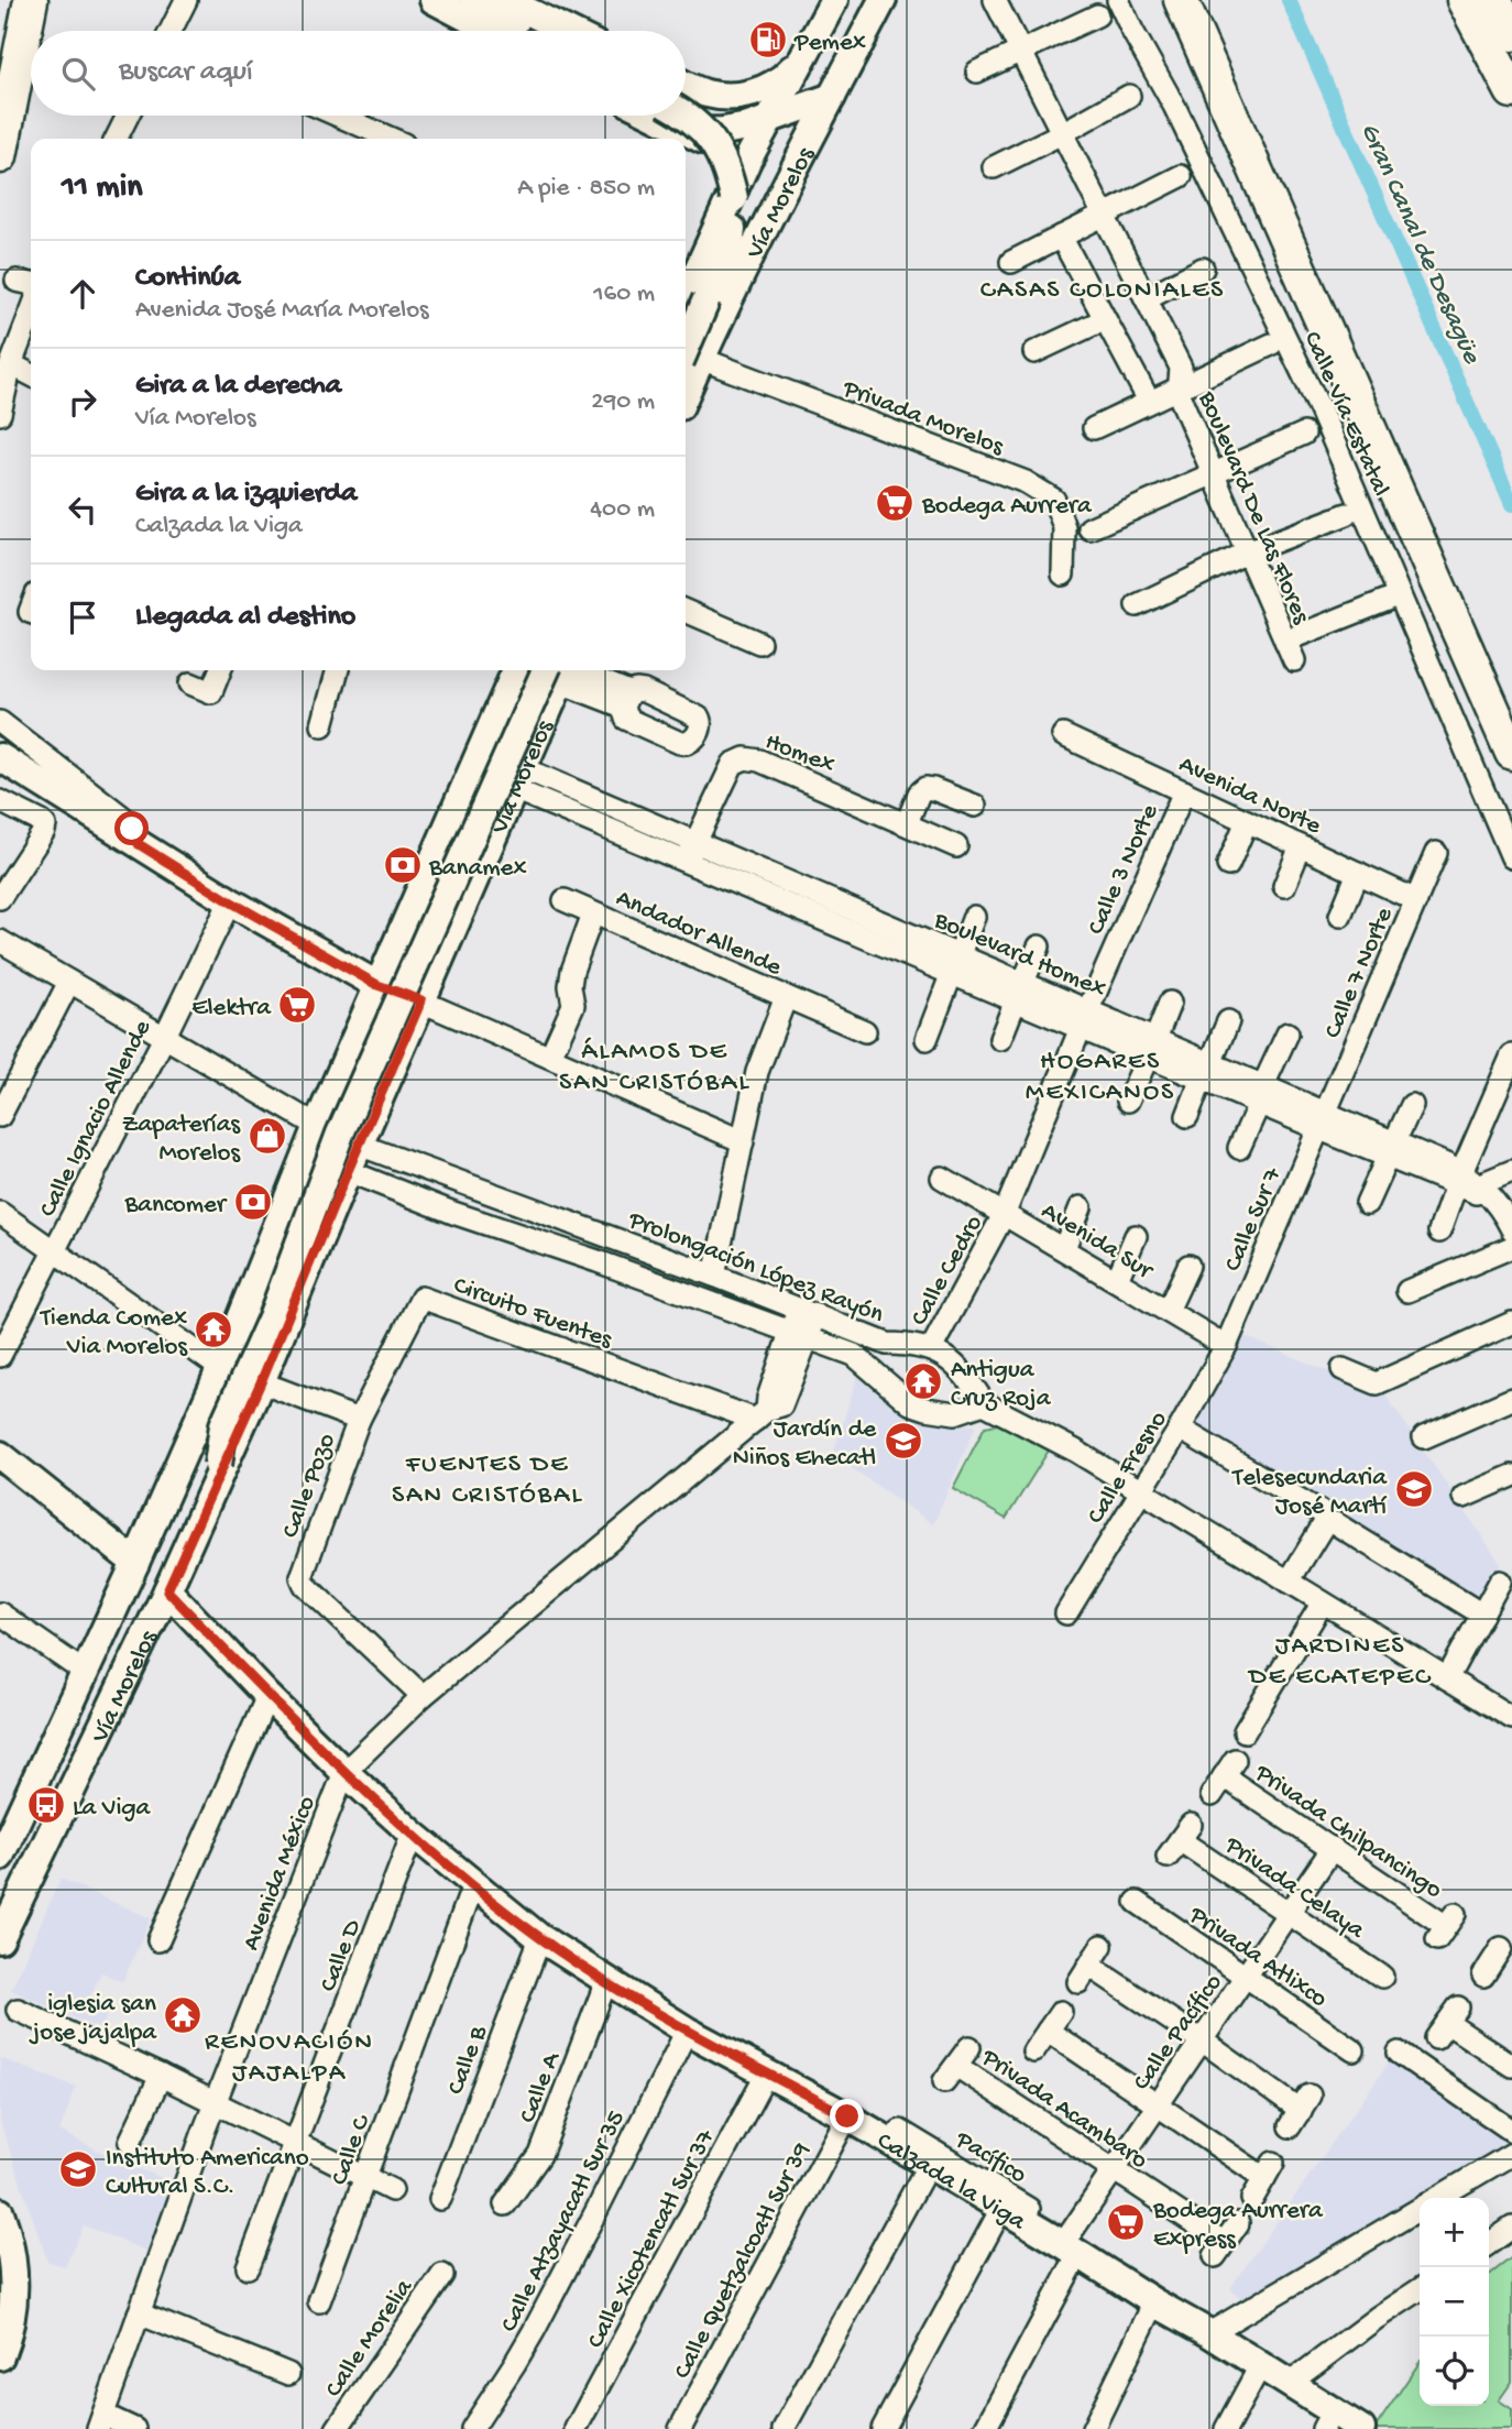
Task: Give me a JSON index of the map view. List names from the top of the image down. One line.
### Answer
{"streets":{"main road":["Vía Morelos","Calzada la Viga"],"street":["Calle Vía Estatal","Privada Morelos","Boulevard De Las Flores","Homex","Avenida Norte","Calle 3 Norte","Andador Allende","Boulevard Homex","Calle 7 Norte","Calle Ignacio Allende","Calle Sur 7","Avenida Sur","Prolongación López Rayón","Calle Cedro","Circuito Fuentes","Calle Fresno","Calle Pozo","Privada Chilpancingo","Avenida México","Privada Celaya","Calle D","Privada Atlixco","Calle Pacífico","Calle B","Calle A","Privada Acambaro","Calle C","Pacífico","Calle Atzayacatl Sur 35","Calle Xicotencatl Sur 37","Calle Quetzalcoatl Sur 39","Calle Morelia"]},"crossings":[["Vía Morelos","Privada Morelos"],["Vía Morelos","Boulevard Homex"],["Vía Morelos","Prolongación López Rayón"],["Vía Morelos","Calzada la Viga"],["Homex","Boulevard Homex"],["Avenida Norte","Calle 3 Norte"],["Avenida Norte","Calle 7 Norte"],["Calle 3 Norte","Boulevard Homex"],["Calle 3 Norte","Avenida Sur"],["Calle 3 Norte","Calle Cedro"],["Boulevard Homex","Calle 7 Norte"],["Boulevard Homex","Calle Sur 7"],["Calle 7 Norte","Calle Sur 7"],["Calle Sur 7","Avenida Sur"],["Calle Sur 7","Calle Fresno"],["Avenida Sur","Calle Cedro"],["Avenida Sur","Calle Fresno"],["Prolongación López Rayón","Calle Cedro"],["Circuito Fuentes","Calle Pozo"],["Circuito Fuentes","Avenida México"],["Calle Pozo","Avenida México"],["Privada Chilpancingo","Calle Pacífico"],["Avenida México","Calzada la Viga"],["Privada Celaya","Calle Pacífico"],["Calle D","Calzada la Viga"],["Privada Atlixco","Calle Pacífico"],["Calle Pacífico","Privada Acambaro"],["Calle Pacífico","Pacífico"],["Calle Pacífico","Calzada la Viga"],["Calle B","Calzada la Viga"],["Calle A","Calzada la Viga"],["Calle C","Calzada la Viga"],["Pacífico","Calzada la Viga"],["Calzada la Viga","Calle Atzayacatl Sur 35"],["Calzada la Viga","Calle Xicotencatl Sur 37"],["Calzada la Viga","Calle Quetzalcoatl Sur 39"]],"districts":["CASAS COLONIALES","ÁLAMOS DE SAN CRISTÓBAL","HOGARES MEXICANOS","FUENTES DE SAN CRISTÓBAL","JARDINES DE ECATEPEC","RENOVACIÓN JAJALPA"],"water":["Gran Canal de Desagüe"],"places":{"fuel station":["Pemex"],"supermarket":["Bodega Aurrera","Elektra","Bodega Aurrera Express"],"bank":["Banamex","Bancomer"],"shop":["Zapaterías Morelos"],"temple":["Tienda Comex Via Morelos","Antigua Cruz Roja","iglesia san jose jajalpa"],"school or university":["Jardín de Niños Ehecatl","Telesecundaria José Martí","Instituto Americano Cultural S.C."],"bus stop":["La Viga"]},"page":{"search":"Buscar aquí","heading":["11 min","A pie · 850 m"],"list":[["Continúa","Avenida José María Morelos","160 m"],["Gira a la derecha","Vía Morelos","290 m"],["Gira a la izquierda","Calzada la Viga","400 m"],"Llegada al destino"],"map_buttons":["+","−"]}}
